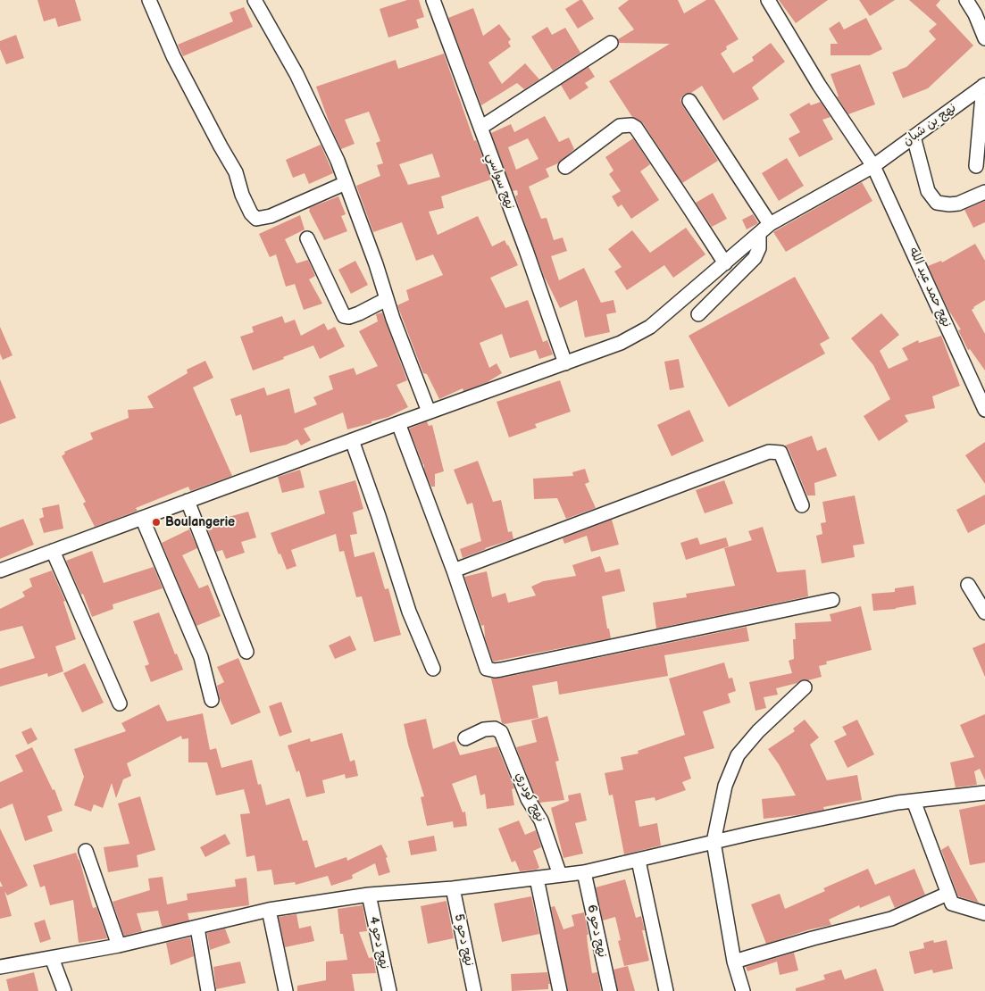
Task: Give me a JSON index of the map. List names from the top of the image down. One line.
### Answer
{"streets":{"street":["نهج بن شبان","نهج سواسي","نهج حمد عبد الله","نهج كودري","نهج دحو 6","نهج دحو 5","نهج دحو 4"]},"crossings":[["نهج بن شبان","نهج سواسي"],["نهج بن شبان","نهج حمد عبد الله"]],"places":["Boulangerie"]}
